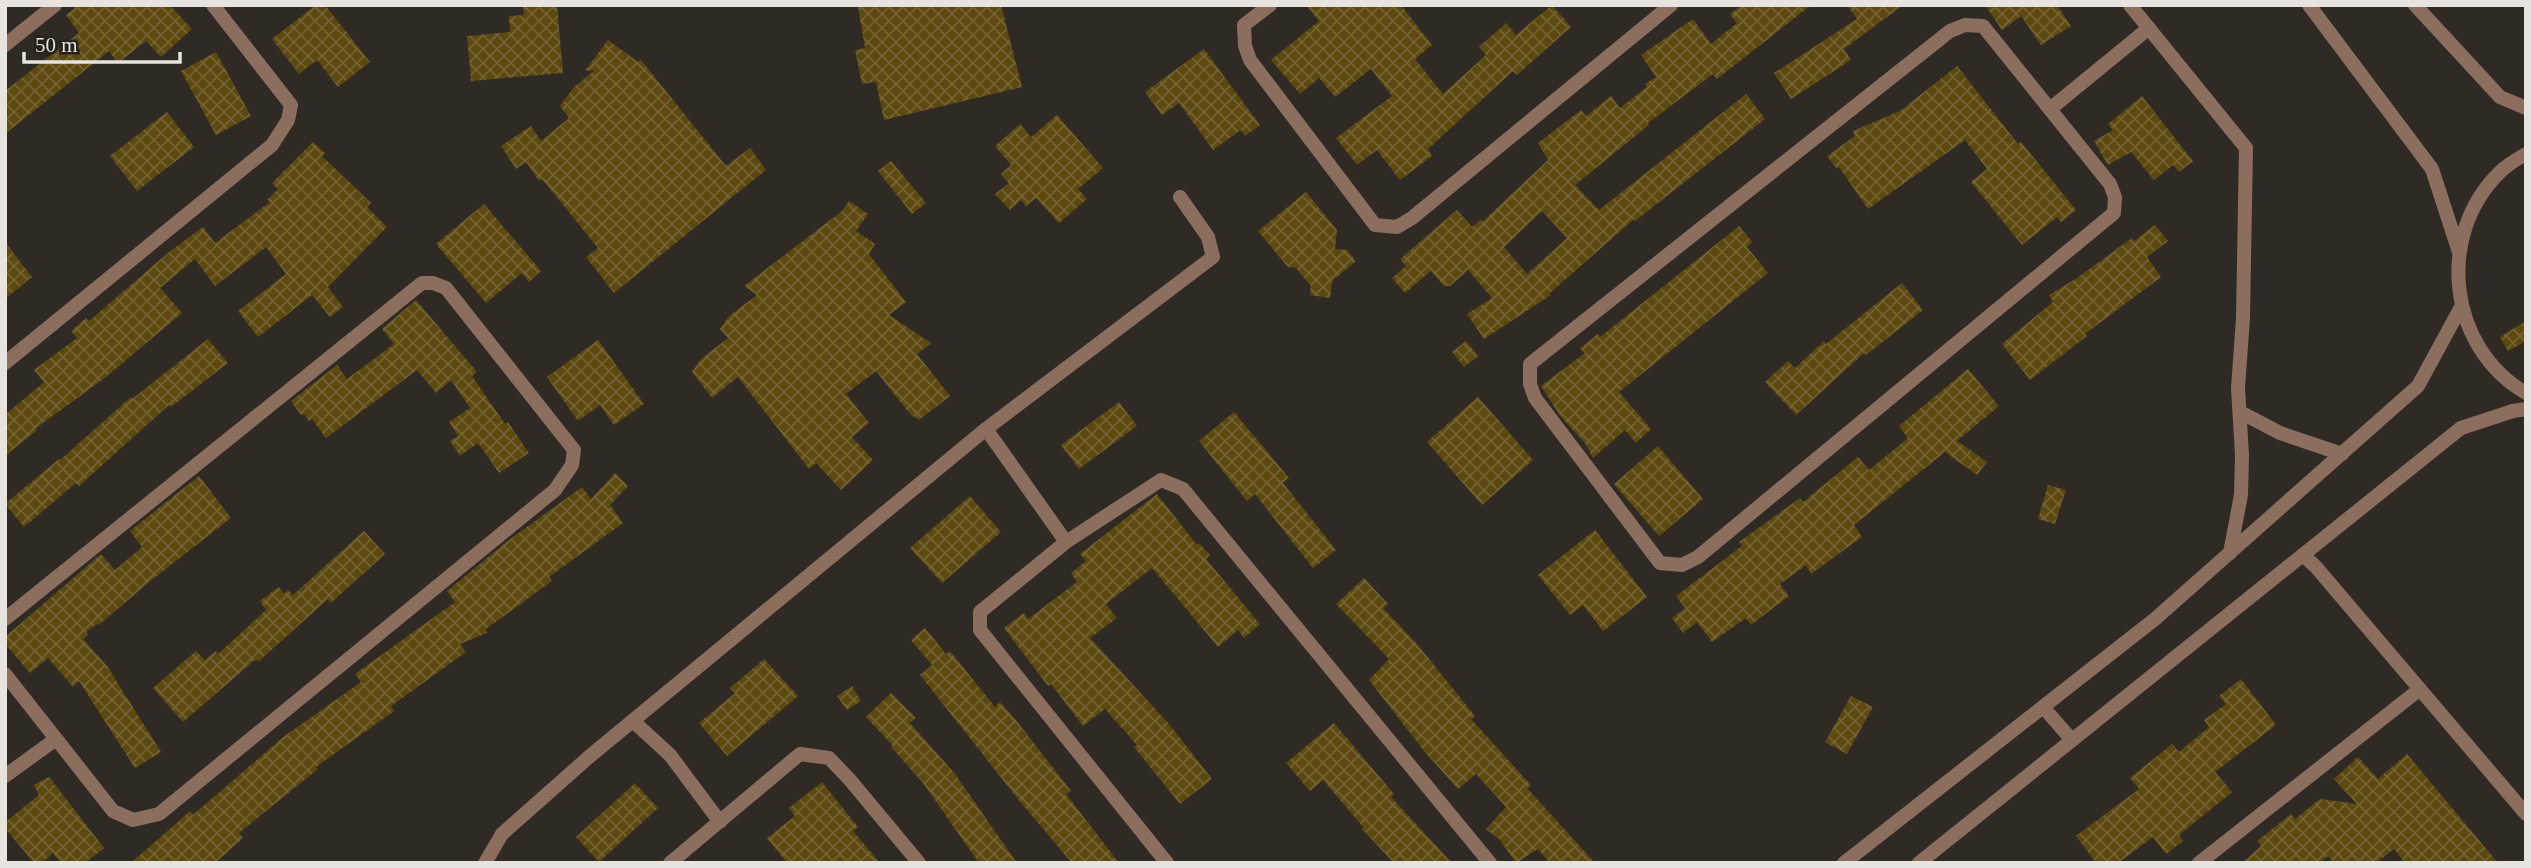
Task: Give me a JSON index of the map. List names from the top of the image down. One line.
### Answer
{"scale_bar":"50 m"}
